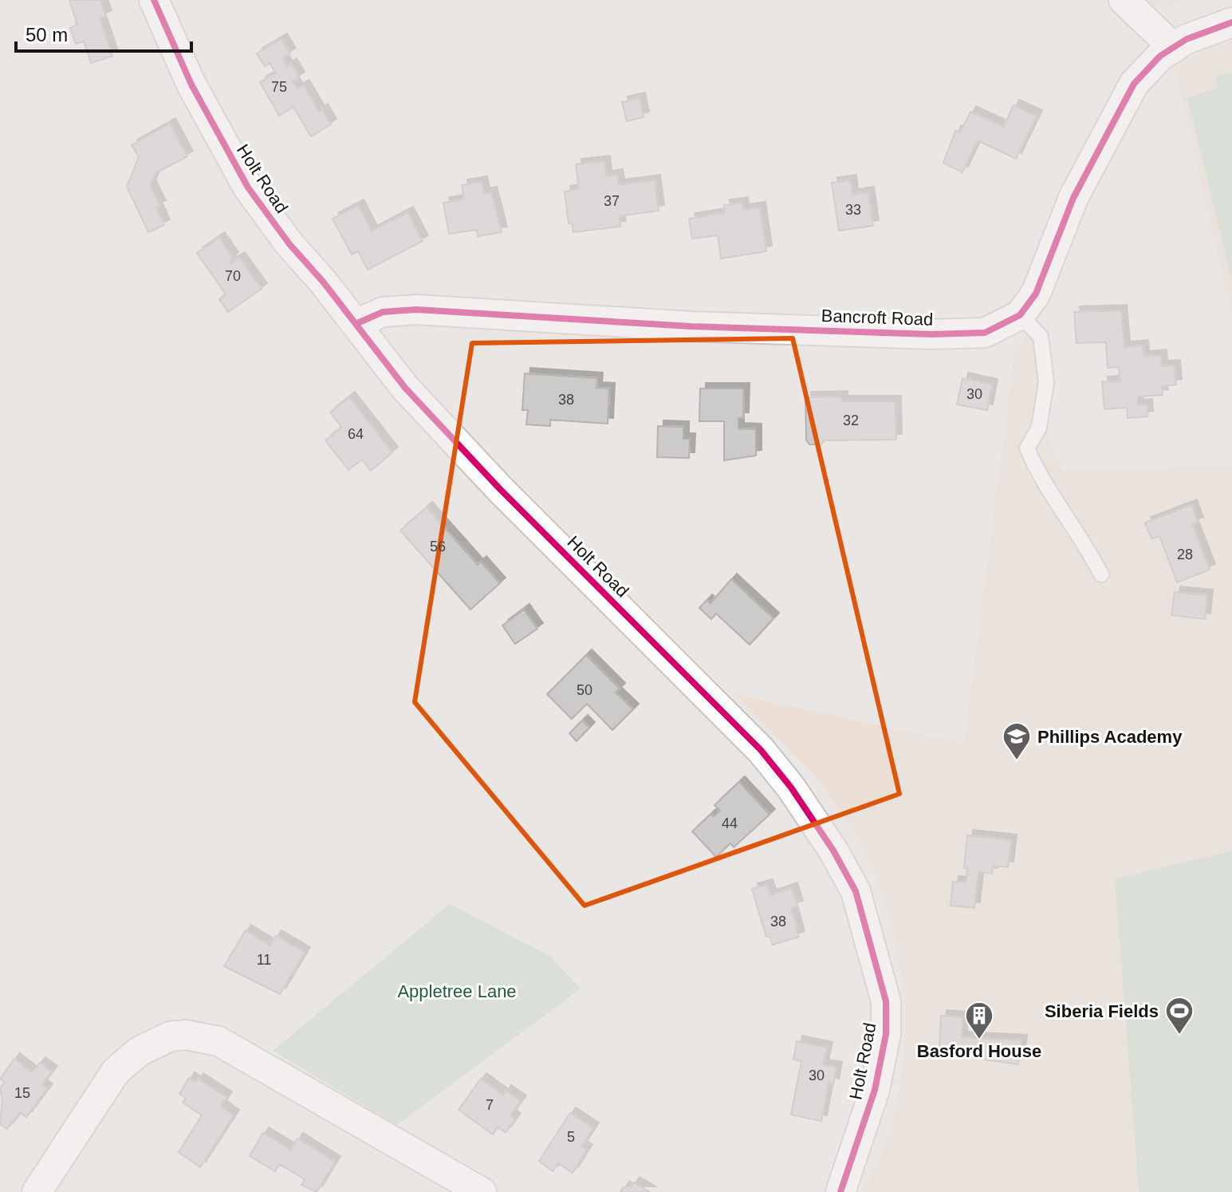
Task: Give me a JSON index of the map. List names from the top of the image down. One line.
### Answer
{"streets":{"street":["Holt Road","Bancroft Road"]},"crossings":[["Holt Road","Bancroft Road"]],"parks":["Appletree Lane"],"places":{"school or university":["Phillips Academy"],"sports":["Siberia Fields"],"building":["Basford House"]},"house_numbers":["75","37","33","70","30","38","32","64","56","28","50","44","38","11","30","15","7","5"],"scale_bar":"50 m"}
